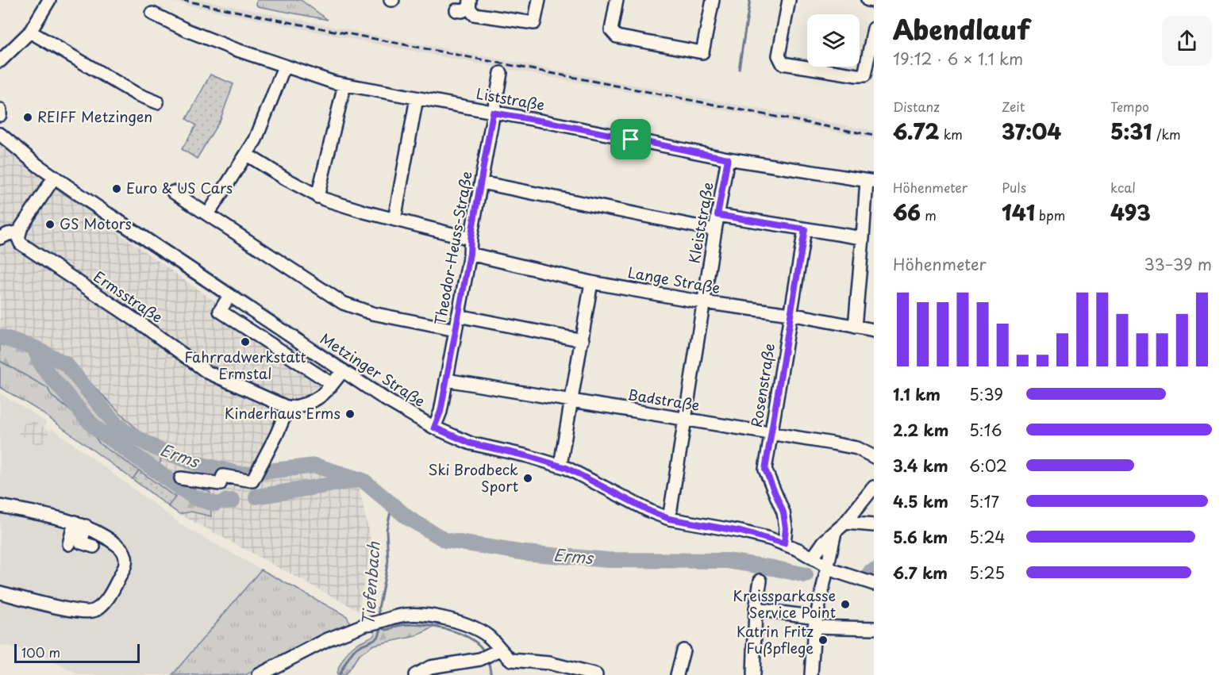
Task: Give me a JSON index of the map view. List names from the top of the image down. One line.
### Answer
{"streets":{"street":["Liststraße","Kleiststraße","Theodor-Heuss-Straße","Lange Straße","Ermsstraße","Metzinger Straße","Rosenstraße","Badstraße"]},"crossings":[["Liststraße","Kleiststraße"],["Liststraße","Theodor-Heuss-Straße"],["Kleiststraße","Lange Straße"],["Kleiststraße","Metzinger Straße"],["Kleiststraße","Badstraße"],["Theodor-Heuss-Straße","Lange Straße"],["Theodor-Heuss-Straße","Metzinger Straße"],["Theodor-Heuss-Straße","Badstraße"],["Lange Straße","Rosenstraße"],["Metzinger Straße","Rosenstraße"],["Rosenstraße","Badstraße"]],"water":["Erms","Tiefenbach"],"places":["REIFF Metzingen","Euro & US Cars","GS Motors","Fahrradwerkstatt Ermstal","Kinderhaus Erms","Ski Brodbeck Sport","Kreissparkasse Service Point","Katrin Fritz Fußpflege"],"scale_bar":"100 m","page":{"heading":["Abendlauf","19:12 · 6 × 1.1 km"],"stats":[["Distanz","6.72 km"],["Zeit","37:04"],["Tempo","5:31 /km"],["Höhenmeter","66 m"],["Puls","141 bpm"],["kcal","493"]],"chart":["Höhenmeter","33–39 m"],"list":[{"name":"1.1 km","note":"5:39"},{"name":"2.2 km","note":"5:16"},{"name":"3.4 km","note":"6:02"},{"name":"4.5 km","note":"5:17"},{"name":"5.6 km","note":"5:24"},{"name":"6.7 km","note":"5:25"}],"scale":"100 m"}}
